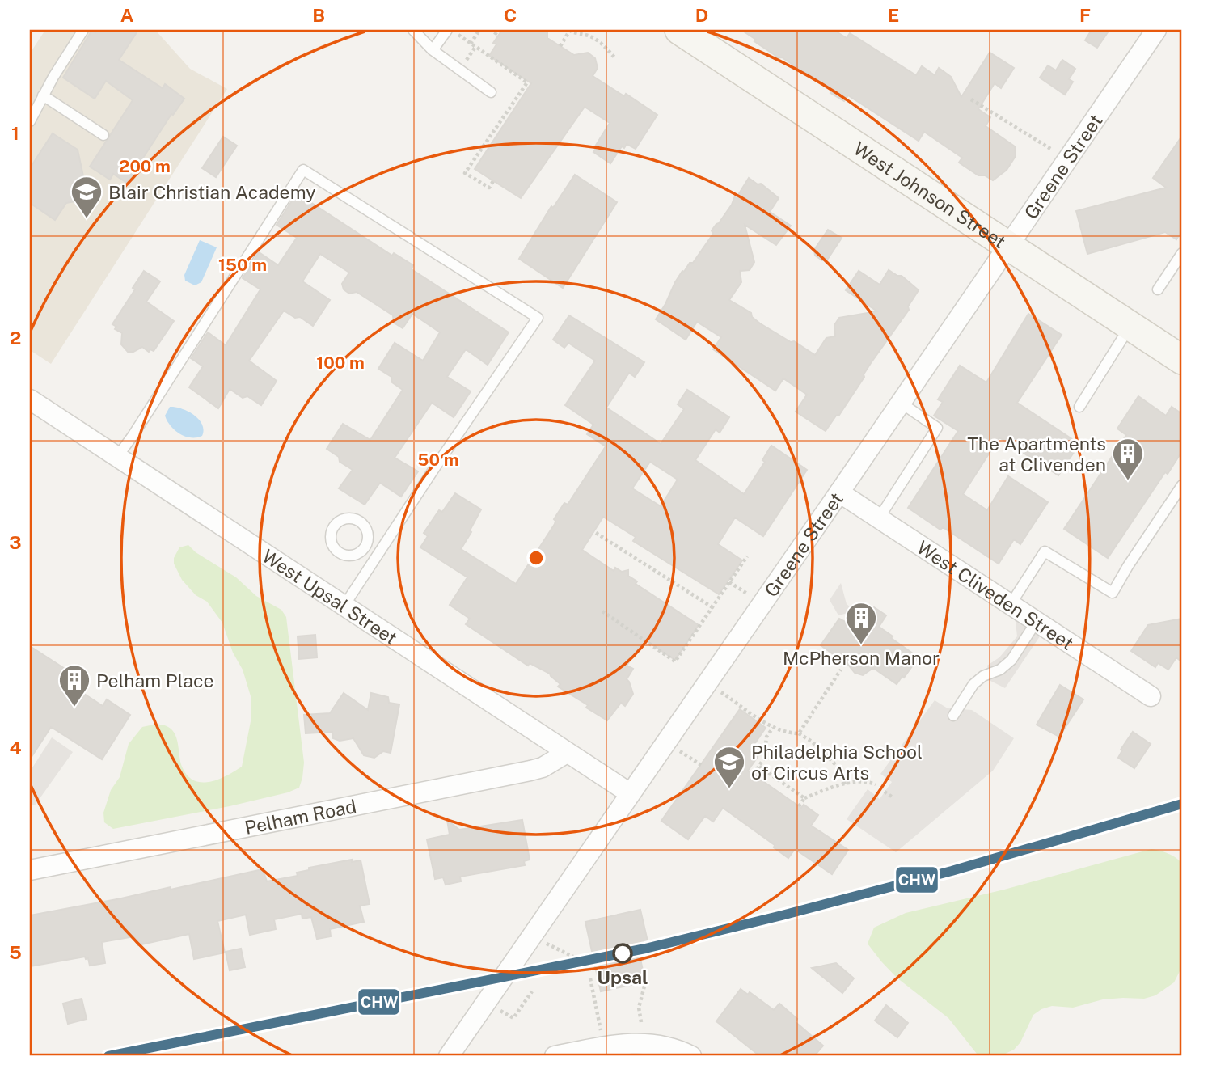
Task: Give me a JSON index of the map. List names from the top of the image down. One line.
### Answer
{"streets":{"street":["Greene Street","West Johnson Street","West Cliveden Street","West Upsal Street","Pelham Road"]},"crossings":[["Greene Street","West Johnson Street"],["Greene Street","West Cliveden Street"],["Greene Street","West Upsal Street"],["West Upsal Street","Pelham Road"]],"places":{"school or university":["Blair Christian Academy","Philadelphia School of Circus Arts"],"building":["The Apartments at Clivenden","McPherson Manor","Pelham Place"],"other":["Upsal"]},"lines":["transit line CHW"],"grid":{"columns":["A","B","C","D","E","F"],"rows":["1","2","3","4","5"]},"rings":["200 m","150 m","100 m","50 m"]}
